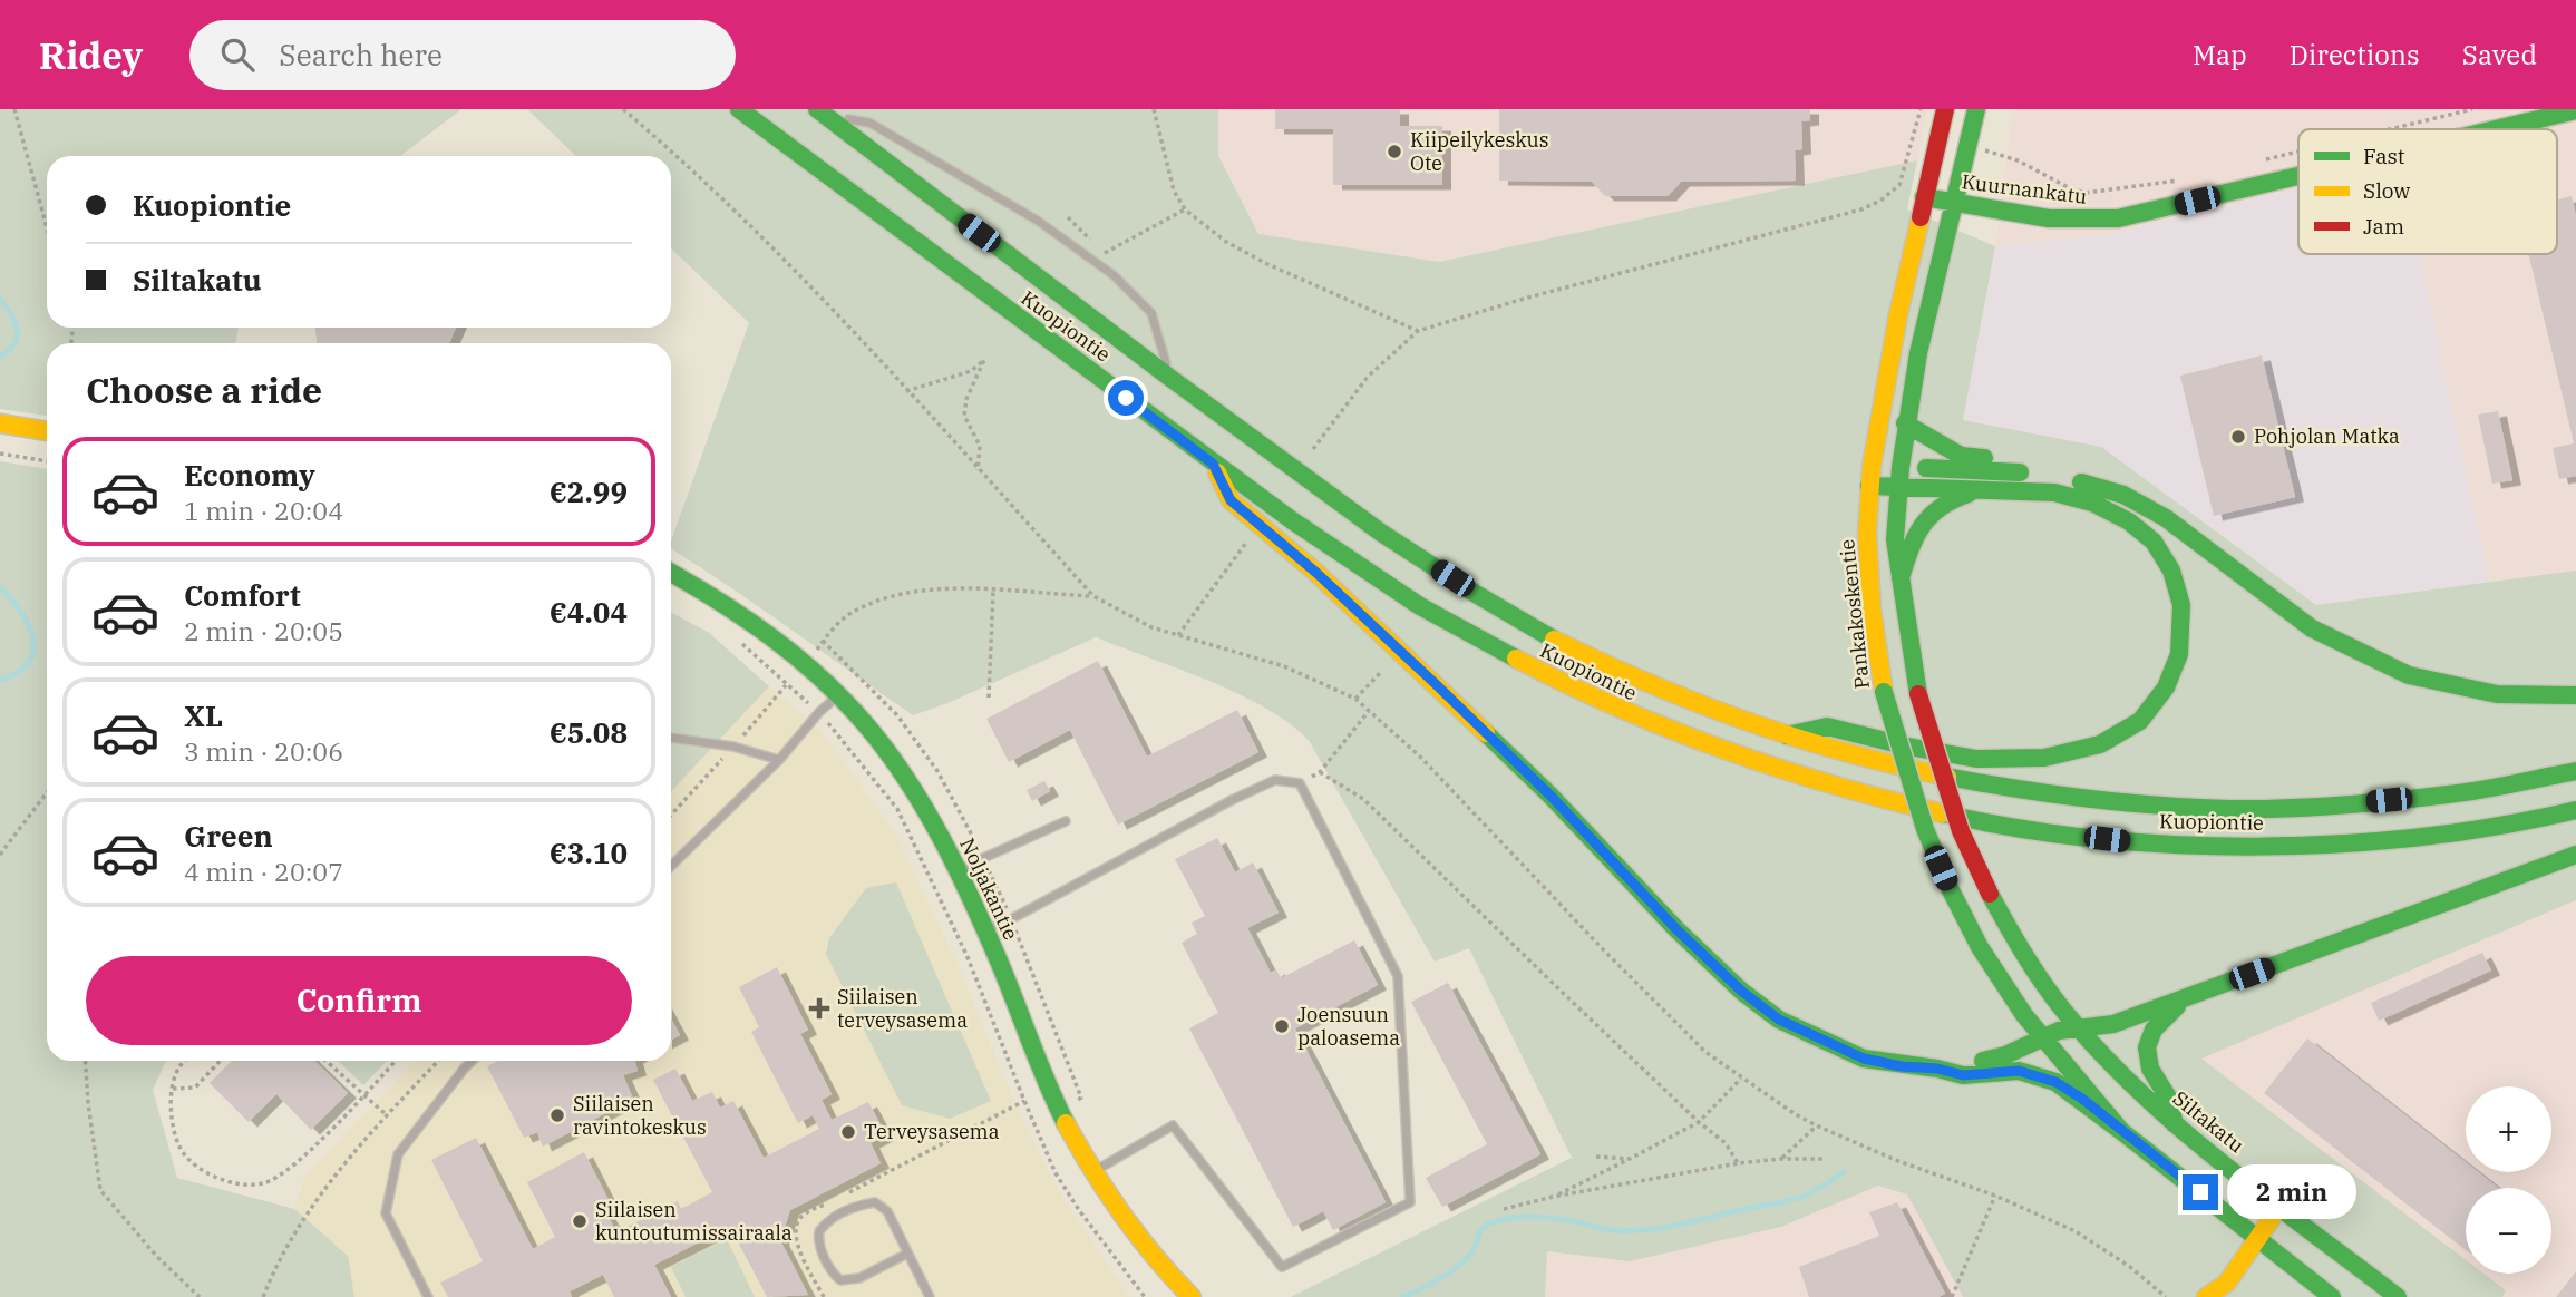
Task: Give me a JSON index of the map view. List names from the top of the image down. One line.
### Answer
{"streets":{"main road":["Kuurnankatu","Kuopiontie","Pankakoskentie","Noljakantie","Siltakatu"]},"crossings":[["Kuurnankatu","Pankakoskentie"]],"places":{"other":["Kiipeilykeskus Ote","Pohjolan Matka","Joensuun paloasema","Siilaisen ravintokeskus","Terveysasema","Siilaisen kuntoutumissairaala"],"health":["Siilaisen terveysasema"]},"legend":["Fast","Slow","Jam"],"page":{"header":"Ridey","search":"Search here","nav":["Map","Directions","Saved"],"banner":["Kuopiontie","Siltakatu"],"heading":"Choose a ride","list":[{"name":"Economy","note":"1 min · 20:04","value":"€2.99"},{"name":"Comfort","note":"2 min · 20:05","value":"€4.04"},{"name":"XL","note":"3 min · 20:06","value":"€5.08"},{"name":"Green","note":"4 min · 20:07","value":"€3.10"}],"buttons":"Confirm","map_buttons":["+","−"],"bubble":"2 min"}}
